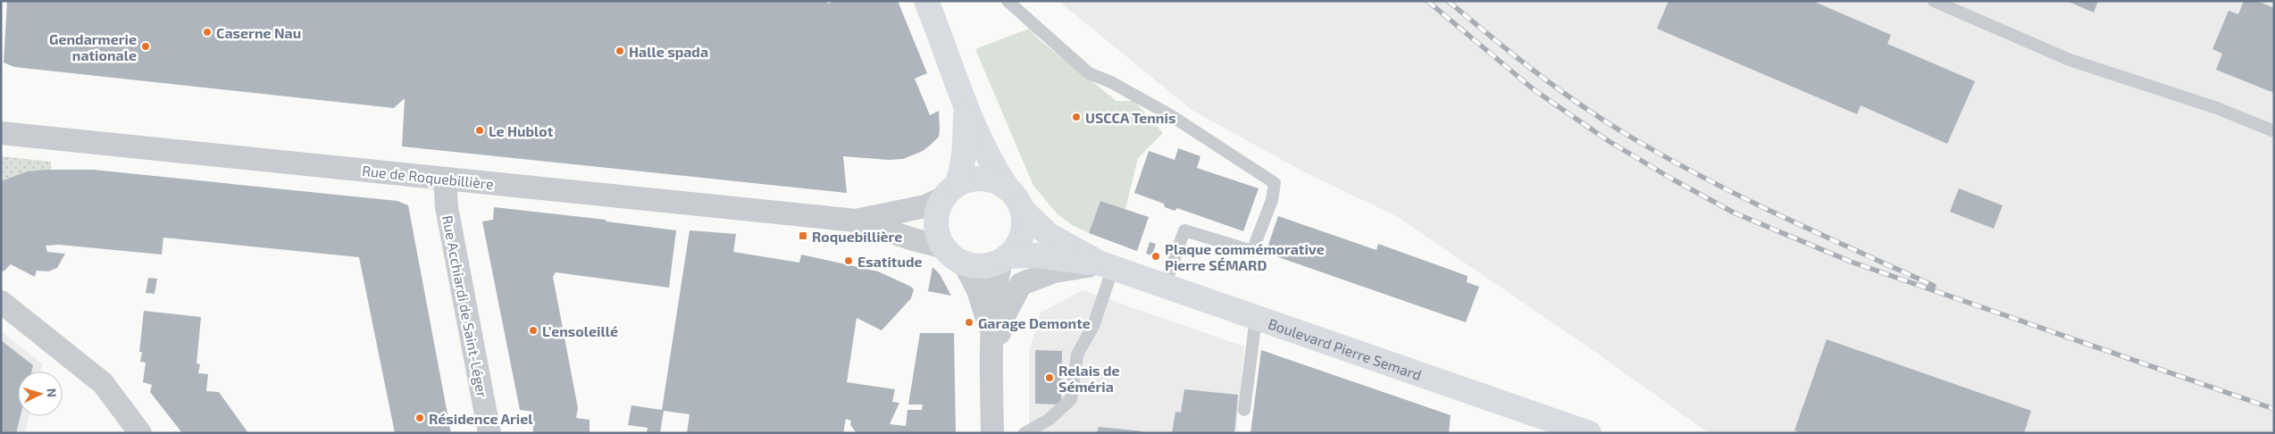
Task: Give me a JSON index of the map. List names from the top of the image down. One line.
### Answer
{"streets":{"street":["Rue de Roquebillière","Rue Acchiardi de Saint-Léger","Boulevard Pierre Semard"]},"crossings":[["Rue de Roquebillière","Rue Acchiardi de Saint-Léger"],["Rue de Roquebillière","Boulevard Pierre Semard"]],"places":{"other":["Caserne Nau","Gendarmerie nationale","Halle spada","USCCA Tennis","Le Hublot","Plaque commémorative Pierre SÉMARD","Esatitude","Garage Demonte","L'ensoleillé","Relais de Séméria","Résidence Ariel"],"transit":["Roquebillière"]},"north":"right"}
